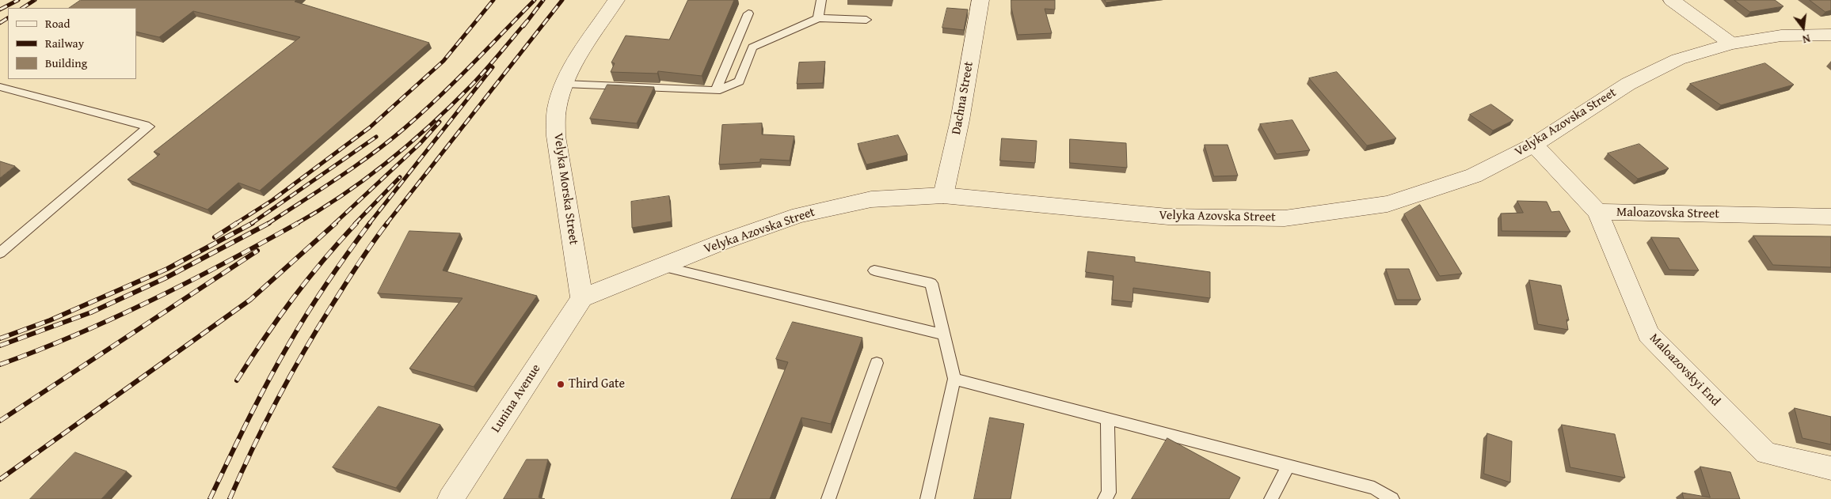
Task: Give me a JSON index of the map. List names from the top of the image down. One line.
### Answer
{"streets":{"street":["Dachna Street","Velyka Azovska Street","Velyka Morska Street","Maloazovska Street","Maloazovskyi End","Lunina Avenue"]},"crossings":[["Dachna Street","Velyka Azovska Street"],["Velyka Azovska Street","Velyka Morska Street"],["Velyka Azovska Street","Maloazovska Street"],["Velyka Azovska Street","Lunina Avenue"],["Velyka Morska Street","Lunina Avenue"],["Maloazovska Street","Maloazovskyi End"]],"places":["Third Gate"],"legend":["Road","Railway","Building"],"north":"bottom"}
